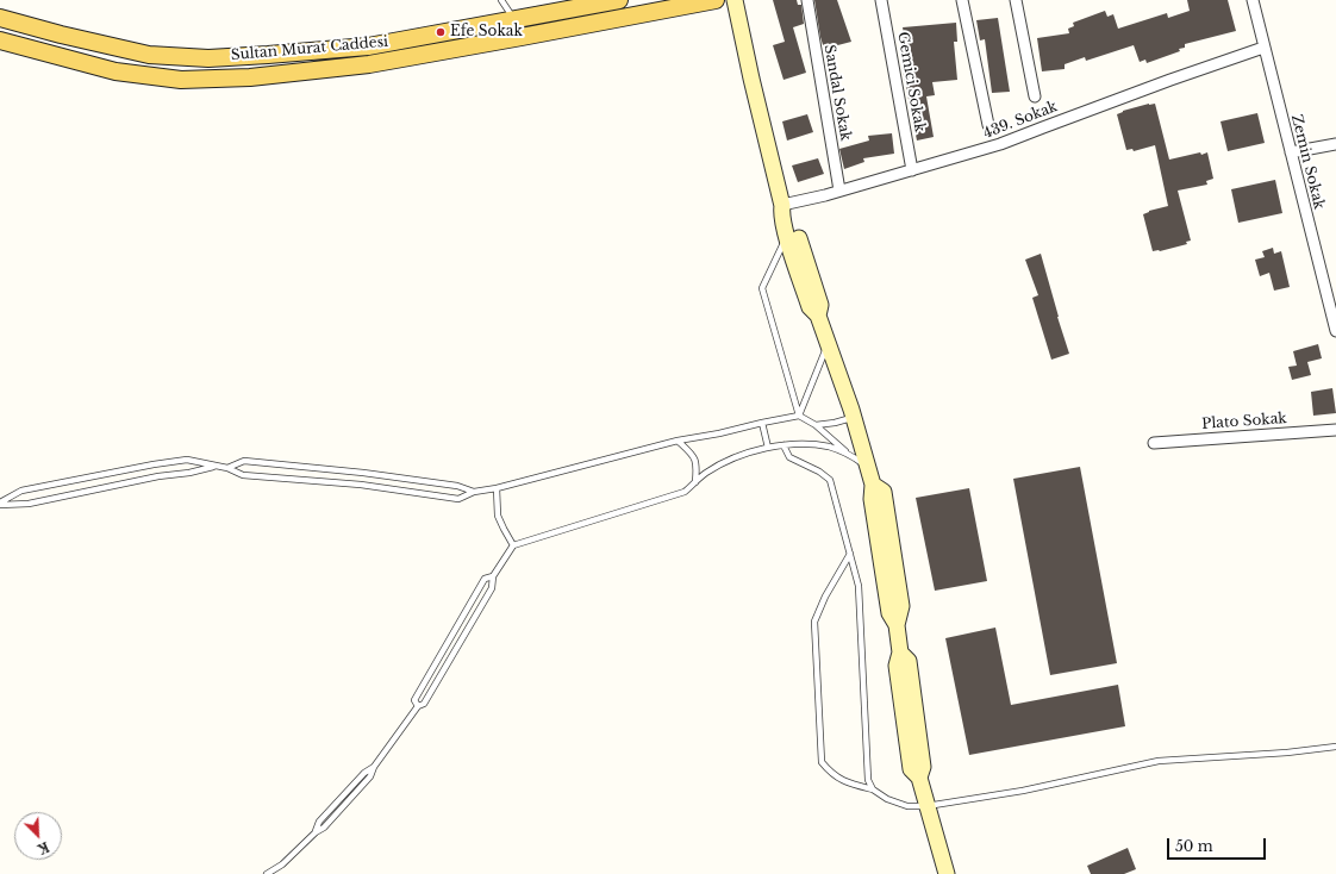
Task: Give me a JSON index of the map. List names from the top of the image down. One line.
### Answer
{"streets":{"main road":["Sultan Murat Caddesi"],"street":["Gemici Sokak","Sandal Sokak","439. Sokak","Zemin Sokak","Plato Sokak"]},"crossings":[["Gemici Sokak","439. Sokak"],["Sandal Sokak","439. Sokak"],["439. Sokak","Zemin Sokak"]],"places":["Efe Sokak"],"scale_bar":"50 m","north":"bottom right"}
